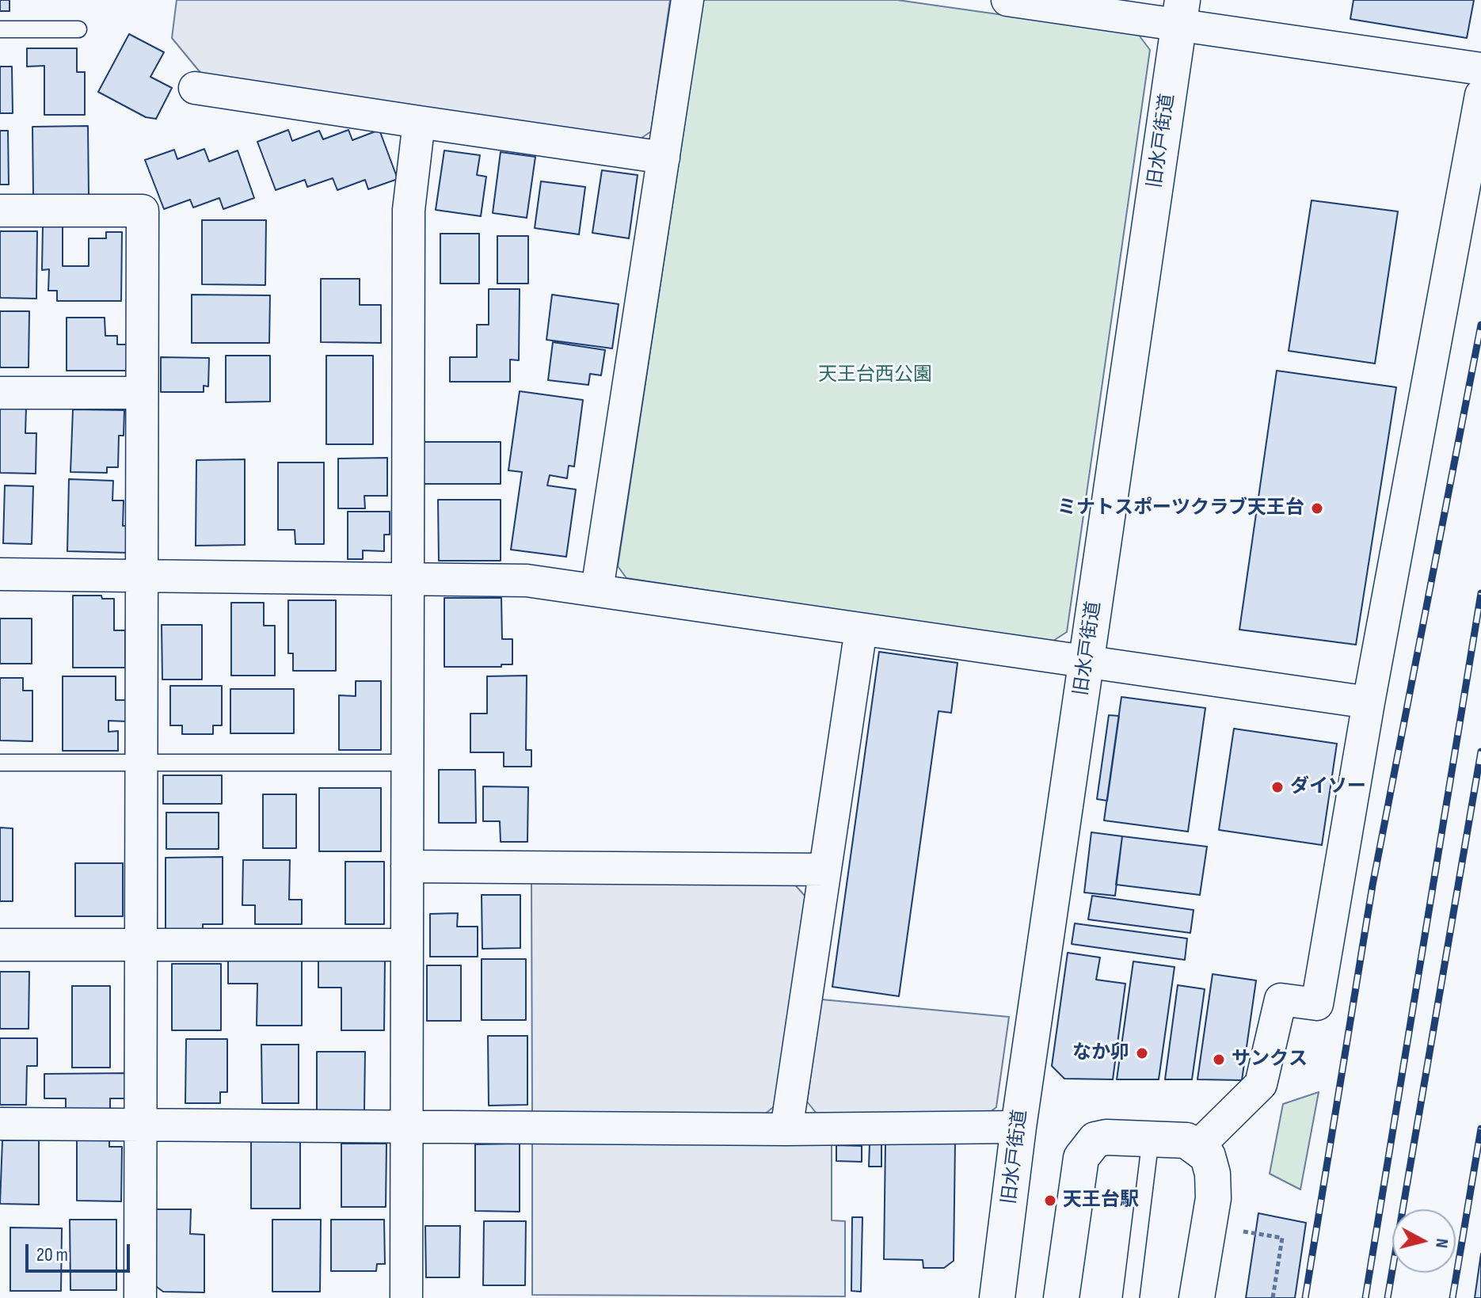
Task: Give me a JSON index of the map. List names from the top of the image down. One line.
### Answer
{"streets":{"street":["旧水戸街道"]},"parks":["天王台西公園"],"places":["ミナトスポーツクラブ天王台","ダイソー","なか卯","サンクス","天王台駅"],"scale_bar":"20 m","north":"right"}
